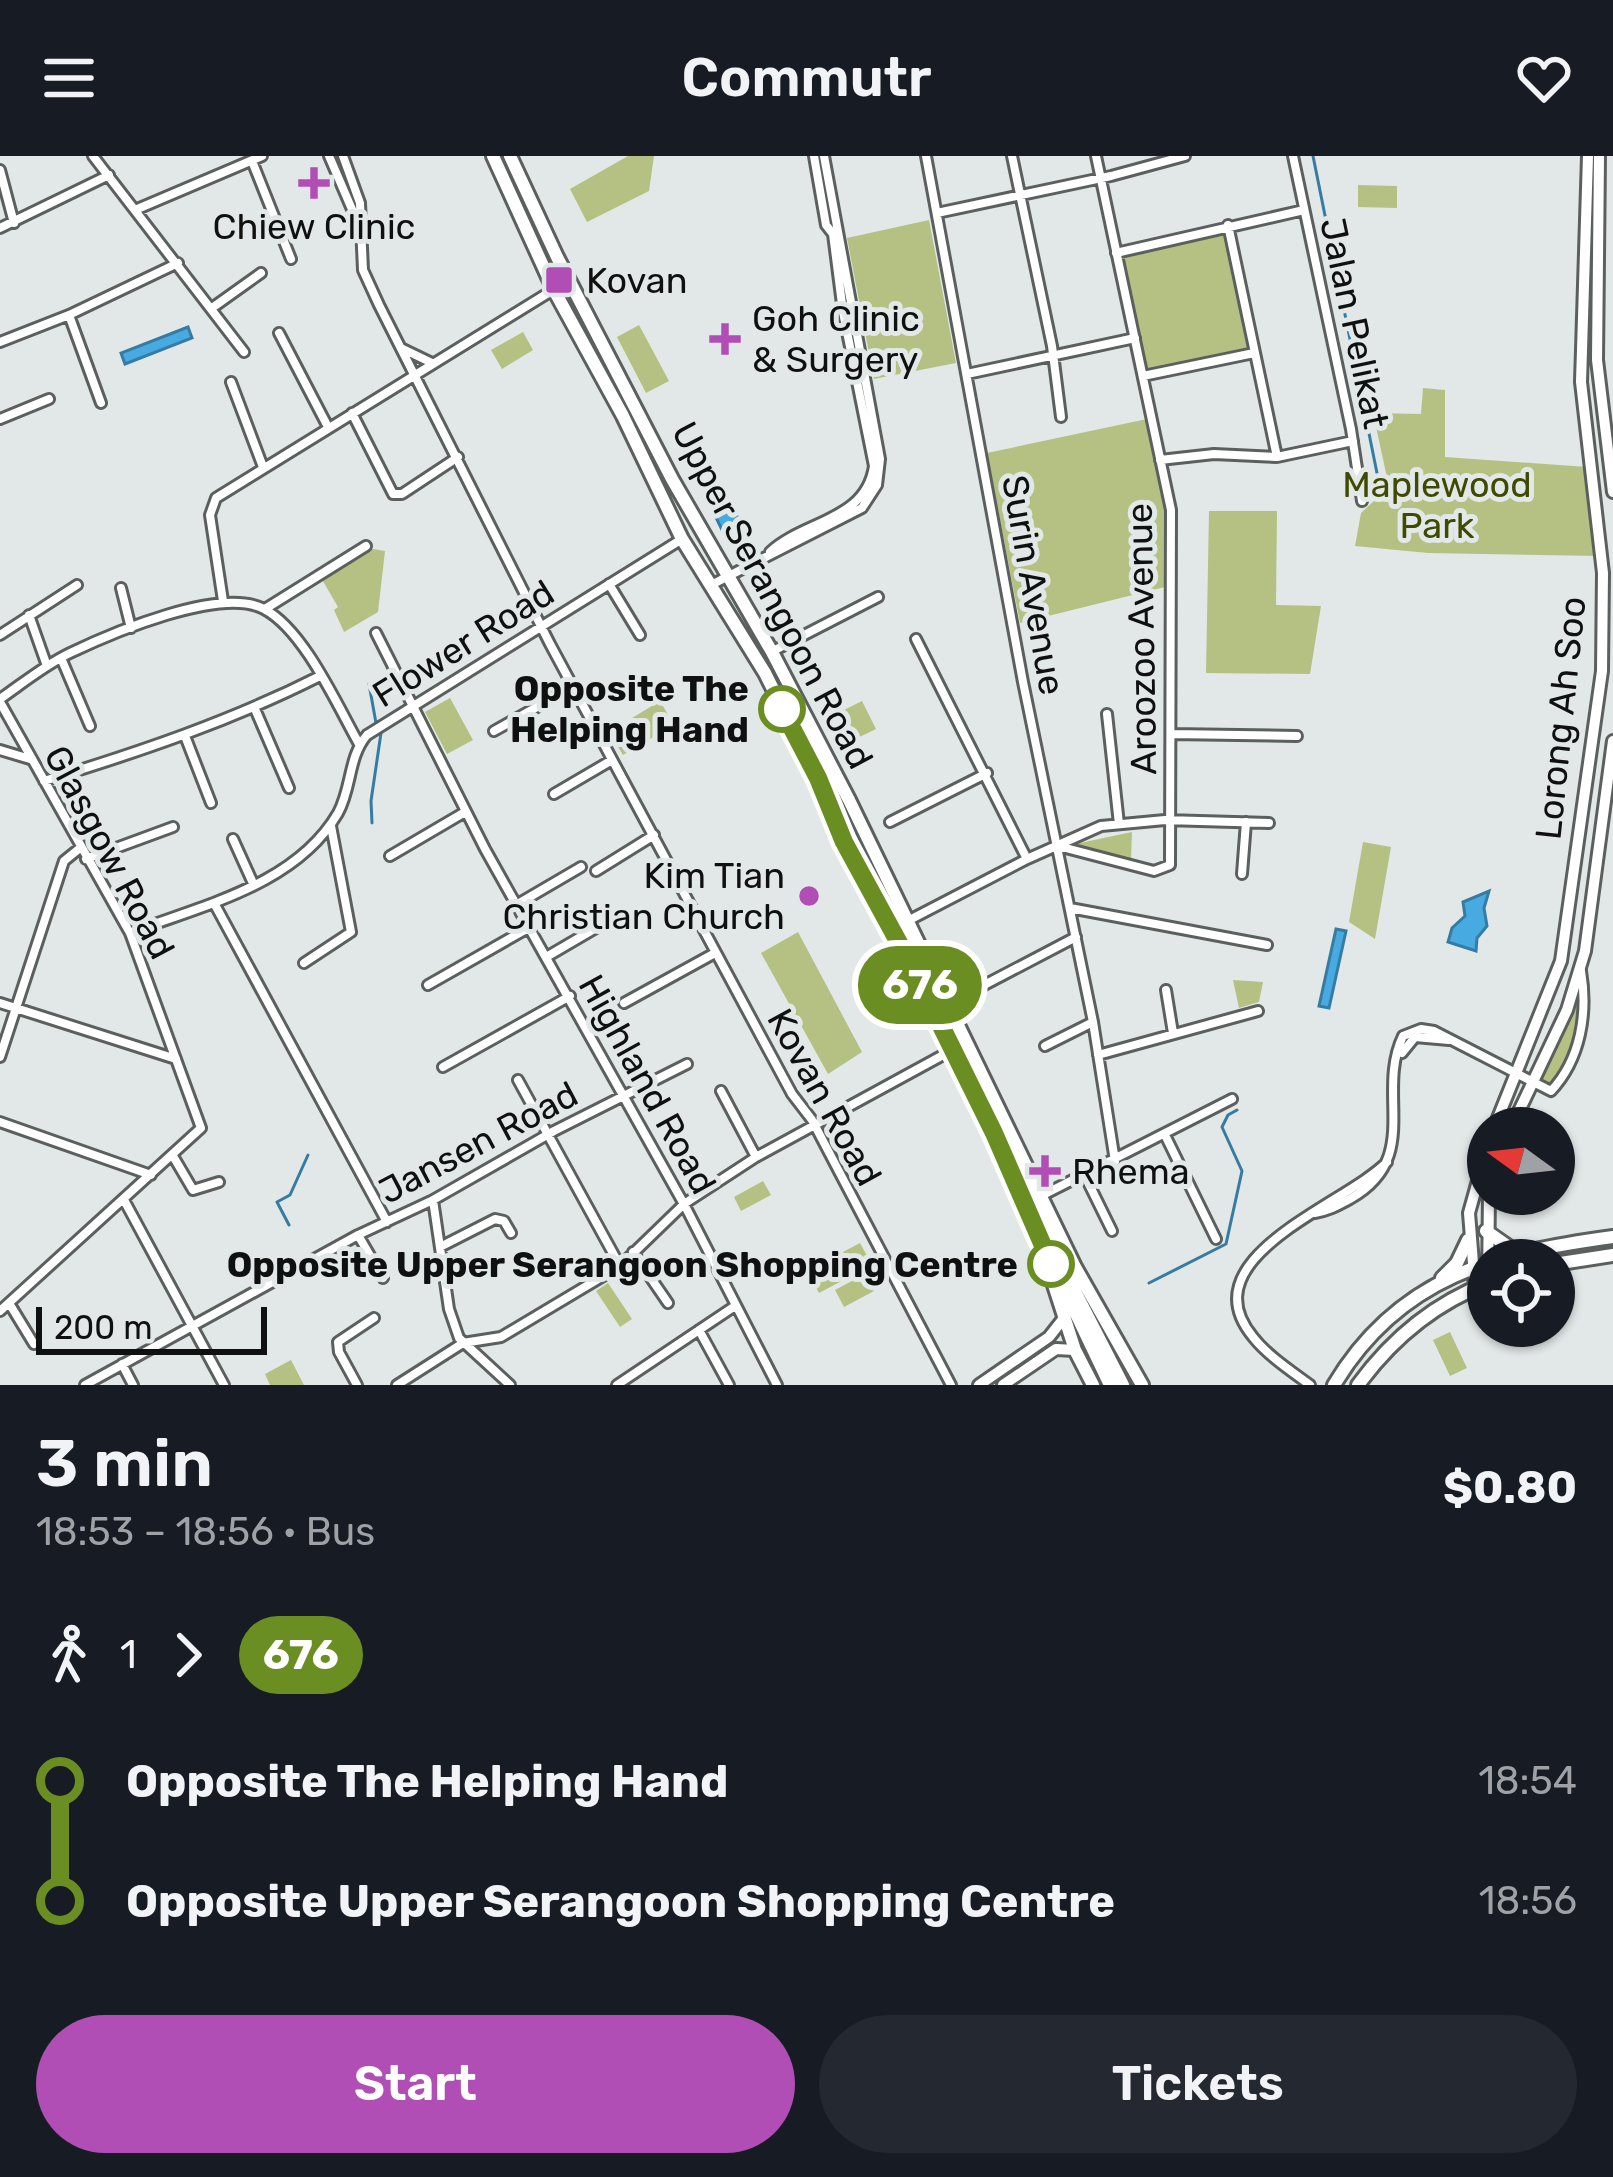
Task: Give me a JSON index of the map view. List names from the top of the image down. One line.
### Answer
{"streets":{"main road":["Upper Serangoon Road","Lorong Ah Soo"],"street":["Jalan Pelikat","Surin Avenue","Aroozoo Avenue","Flower Road","Glasgow Road","Highland Road","Kovan Road","Jansen Road"]},"crossings":[["Surin Avenue","Aroozoo Avenue"],["Upper Serangoon Road","Flower Road"],["Flower Road","Glasgow Road"],["Flower Road","Highland Road"],["Flower Road","Kovan Road"],["Highland Road","Jansen Road"]],"parks":["Maplewood Park"],"places":{"health":["Chiew Clinic","Goh Clinic & Surgery","Rhema"],"transit":["Kovan"],"other":["Opposite The Helping Hand","Kim Tian Christian Church","Opposite Upper Serangoon Shopping Centre"]},"lines":["bus line 676"],"scale_bar":"200 m","north":"left","page":{"header":"Commutr","on_map":"676","scale":"200 m","heading":["3 min","18:53 – 18:56 · Bus","$0.80"],"legs":["1","676"],"list":[{"name":"Opposite The Helping Hand","value":"18:54"},{"name":"Opposite Upper Serangoon Shopping Centre","value":"18:56"}],"buttons":["Start","Tickets"]}}
